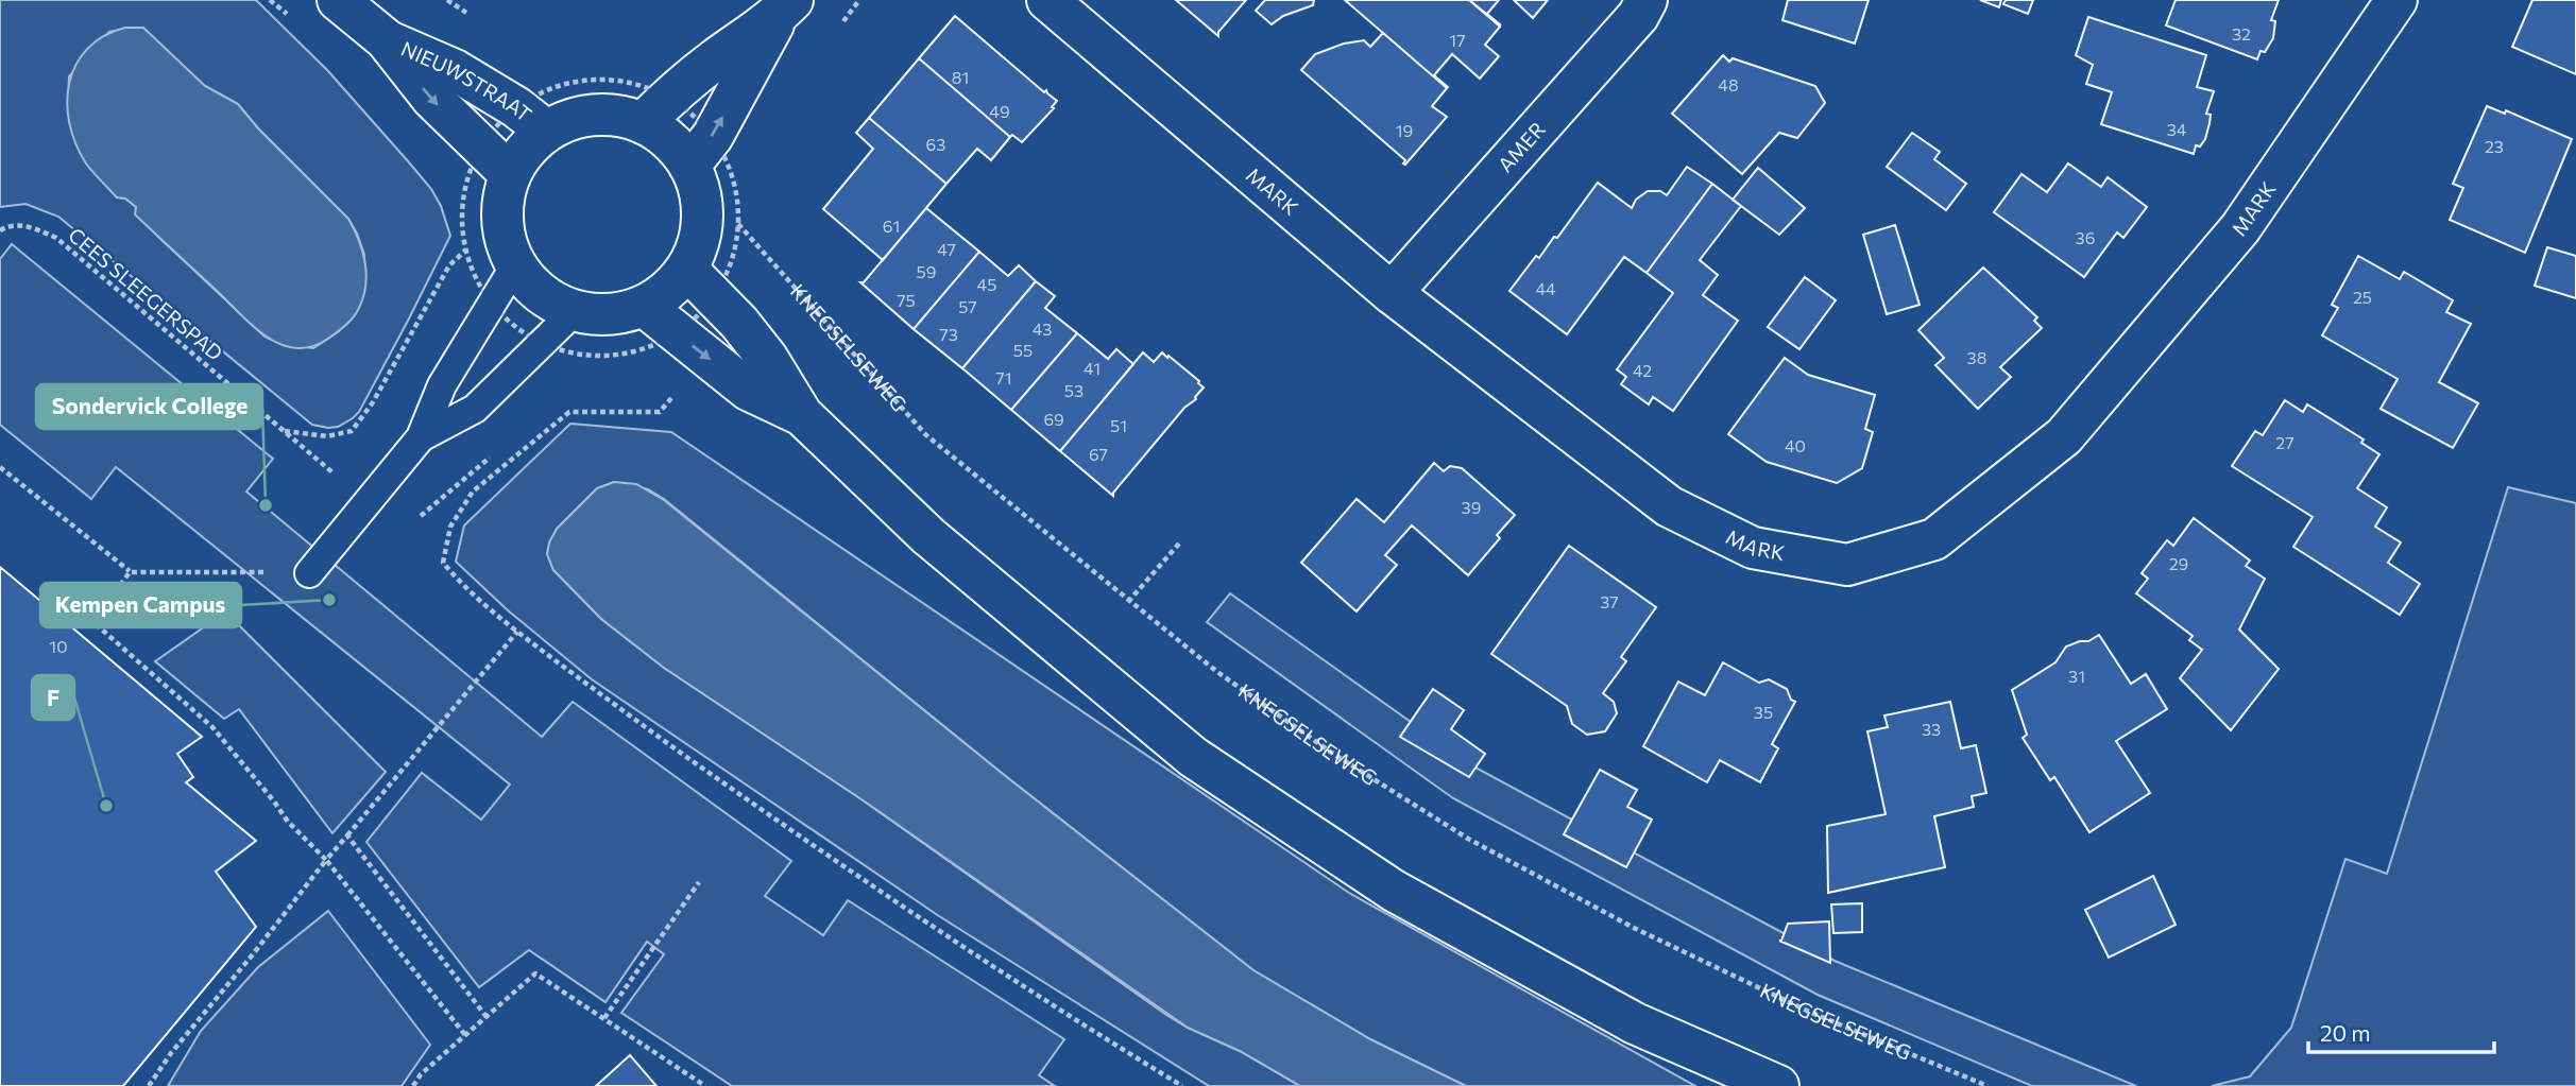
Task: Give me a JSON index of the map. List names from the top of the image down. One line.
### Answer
{"streets":{"street":["NIEUWSTRAAT","AMER","MARK"],"path":["CEES SLEEGERSPAD","KNEGSELSEWEG"]},"crossings":[["NIEUWSTRAAT","KNEGSELSEWEG"],["AMER","MARK"]],"places":["Sondervick College","Kempen Campus","F"],"house_numbers":["32","17","81","48","49","34","19","63","23","61","36","47","59","45","44","25","75","57","43","73","55","38","41","42","71","53","69","51","27","40","67","39","29","37","10","31","35","33"],"scale_bar":"20 m"}
